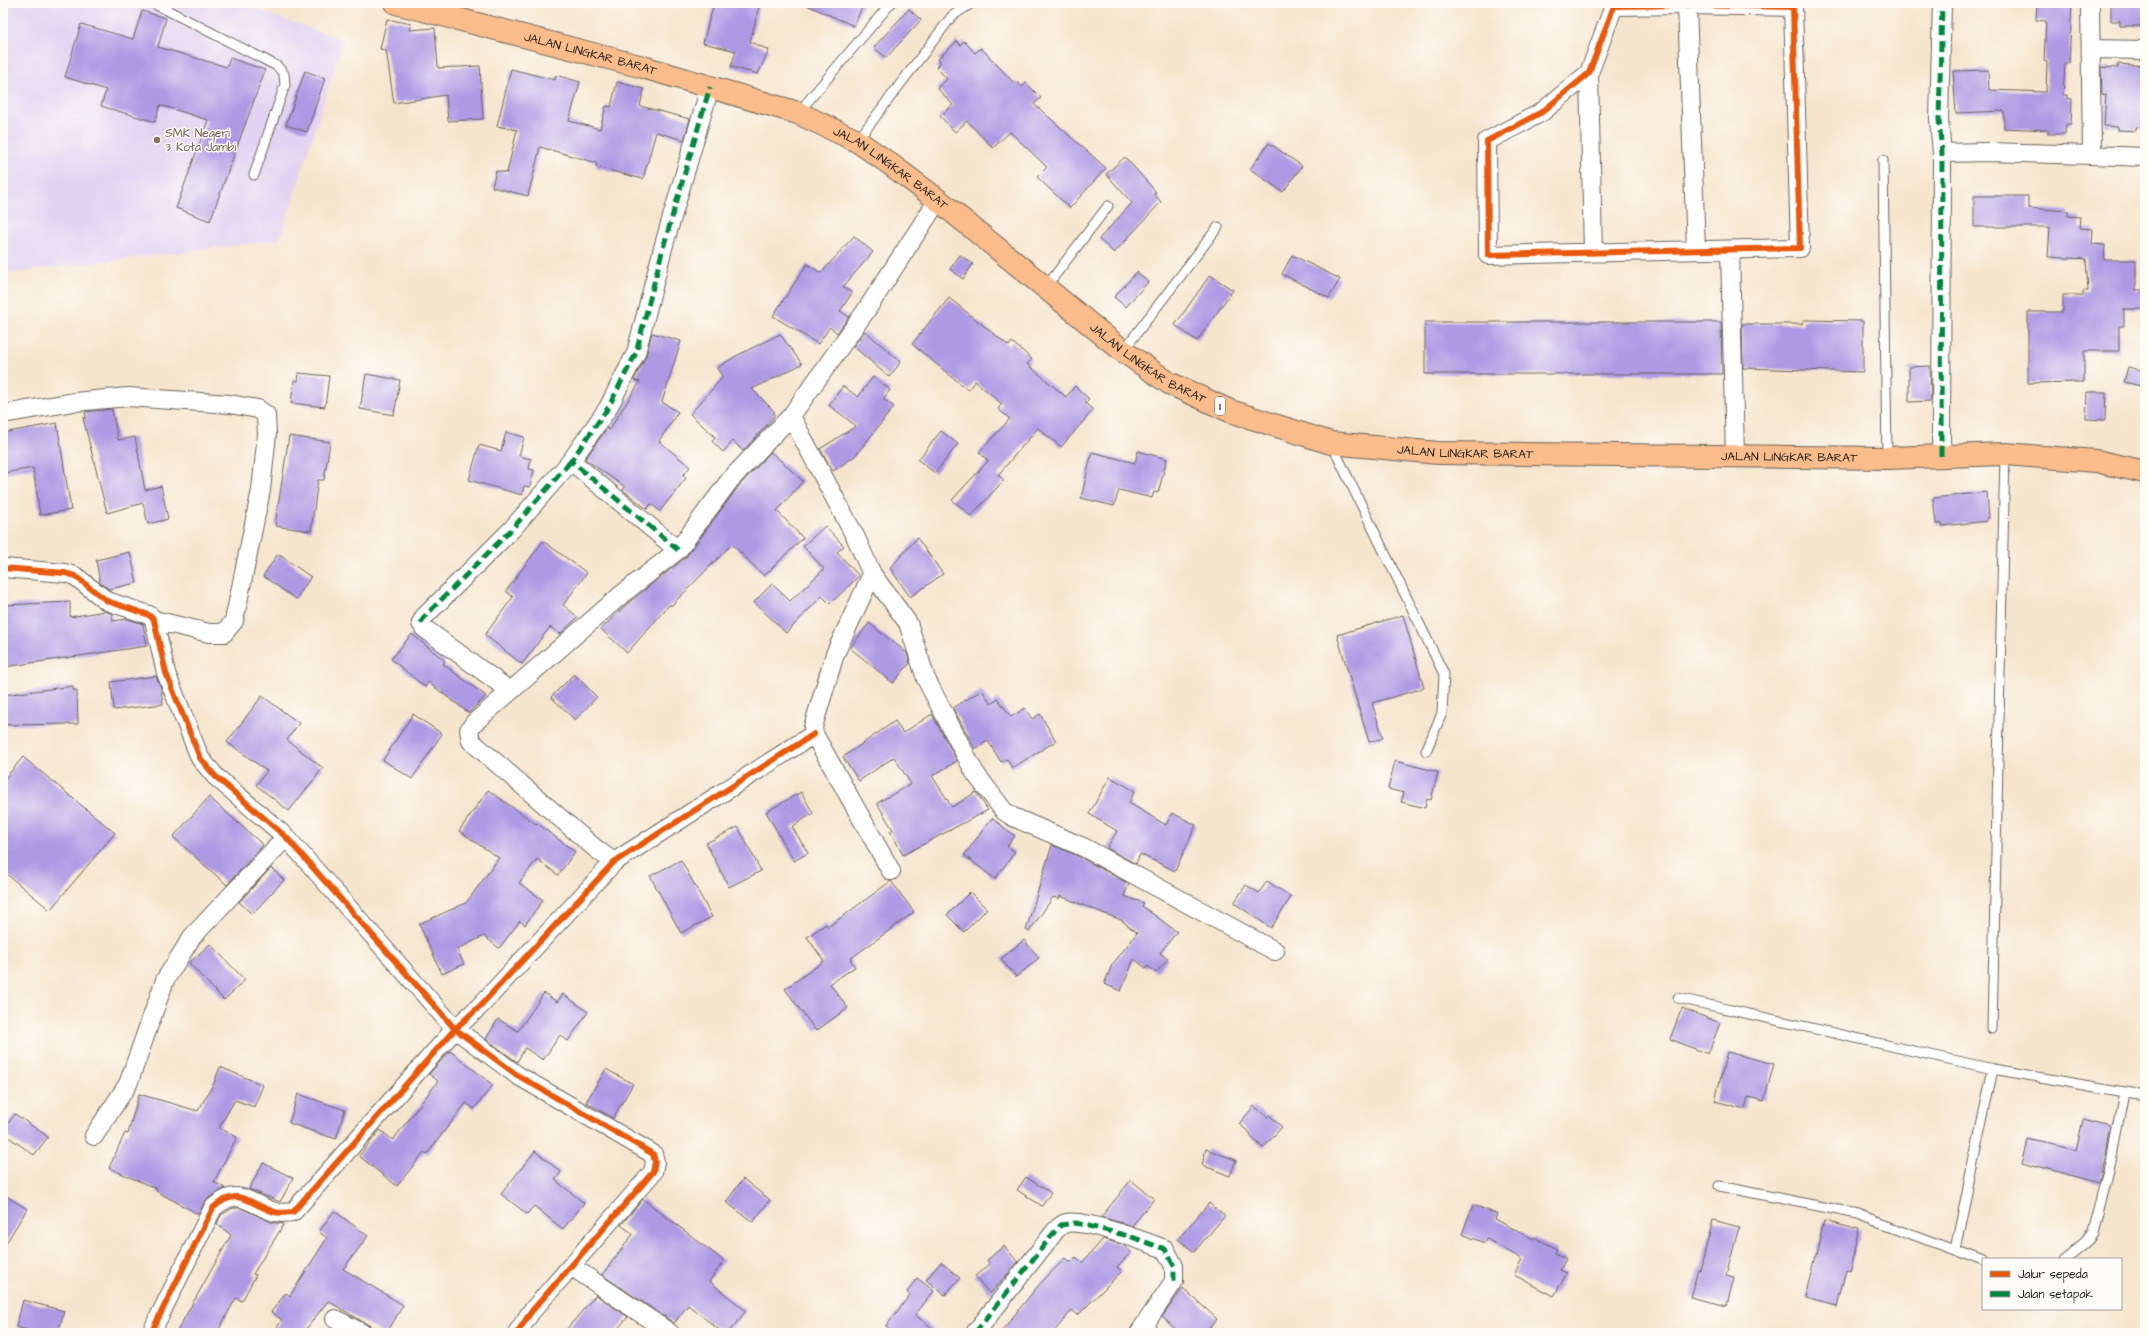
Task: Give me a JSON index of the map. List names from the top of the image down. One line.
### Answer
{"streets":{"highway":["JALAN LINGKAR BARAT","1"]},"places":["SMK Negeri 3 Kota Jambi"],"legend":["Jalur sepeda","Jalan setapak"]}
